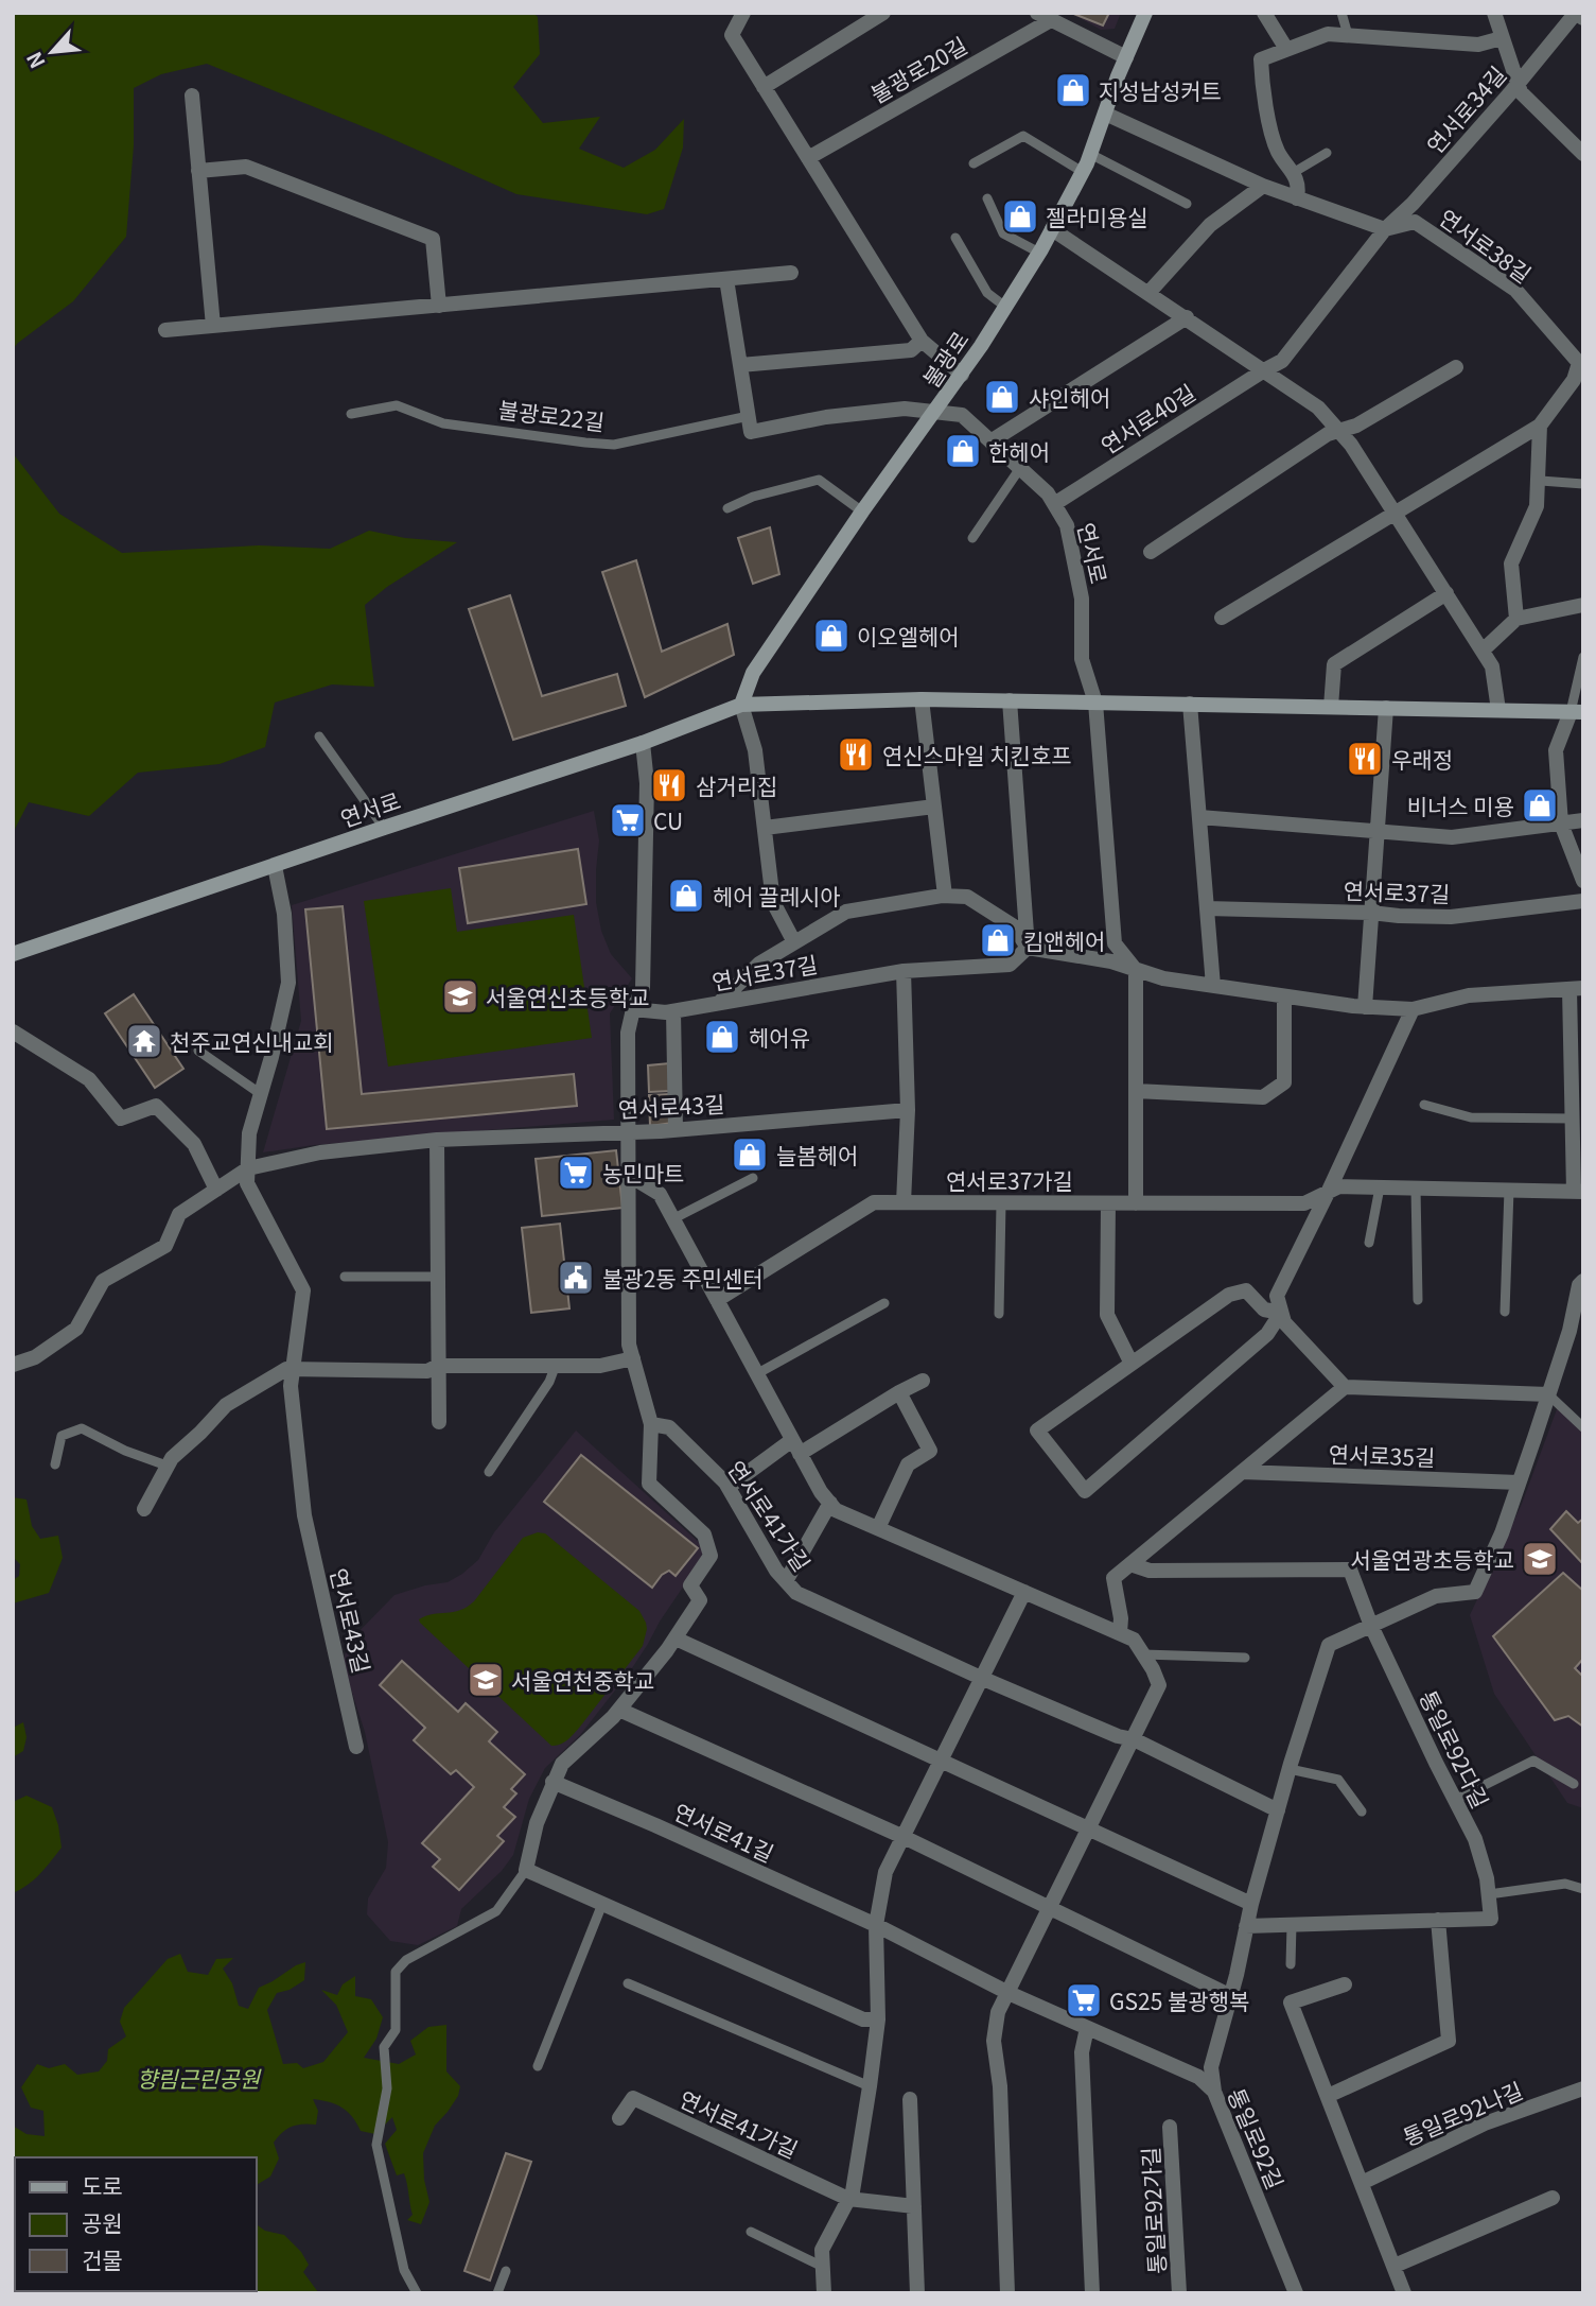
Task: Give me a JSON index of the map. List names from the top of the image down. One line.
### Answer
{"streets":{"main road":["불광로","연서로"],"street":["불광로20길","연서로34길","연서로38길","연서로40길","연서로37길","연서로43길","연서로37가길","연서로35길","연서로41가길","통일로92다길","연서로41길","통일로92나길","통일로92길","통일로92가길"],"lane":["불광로22길"]},"crossings":[["연서로34길","연서로38길"],["연서로34길","연서로40길"],["연서로38길","불광로"],["연서로38길","연서로40길"],["불광로","연서로"],["연서로40길","연서로"],["연서로","연서로43길"],["연서로41길","통일로92길"]],"parks":["향림근린공원"],"places":{"shop":["지성남성커트","젤라미용실","샤인헤어","한헤어","이오엘헤어","비너스 미용","헤어 끌레시아","킴앤헤어","헤어유","늘봄헤어"],"restaurant":["연신스마일 치킨호프","우래정","삼거리집"],"supermarket":["CU","농민마트","GS25 불광행복"],"school or university":["서울연신초등학교","서울연광초등학교","서울연천중학교"],"temple":["천주교연신내교회"],"public building":["불광2동 주민센터"]},"legend":["도로","공원","건물"],"north":"bottom left"}
